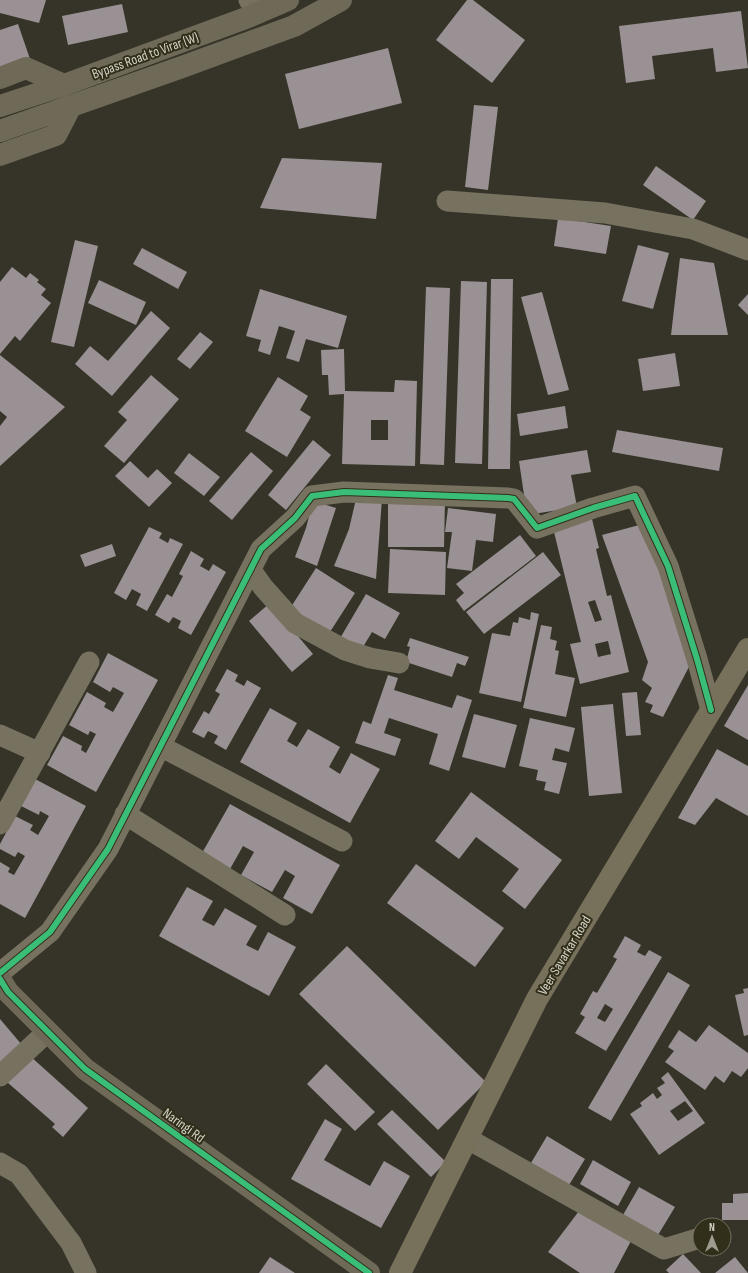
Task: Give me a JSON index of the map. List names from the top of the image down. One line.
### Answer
{"streets":{"main road":["Bypass Road to Virar (W)","Veer Savarkar Road","Naringi Rd"]},"north":"top"}
